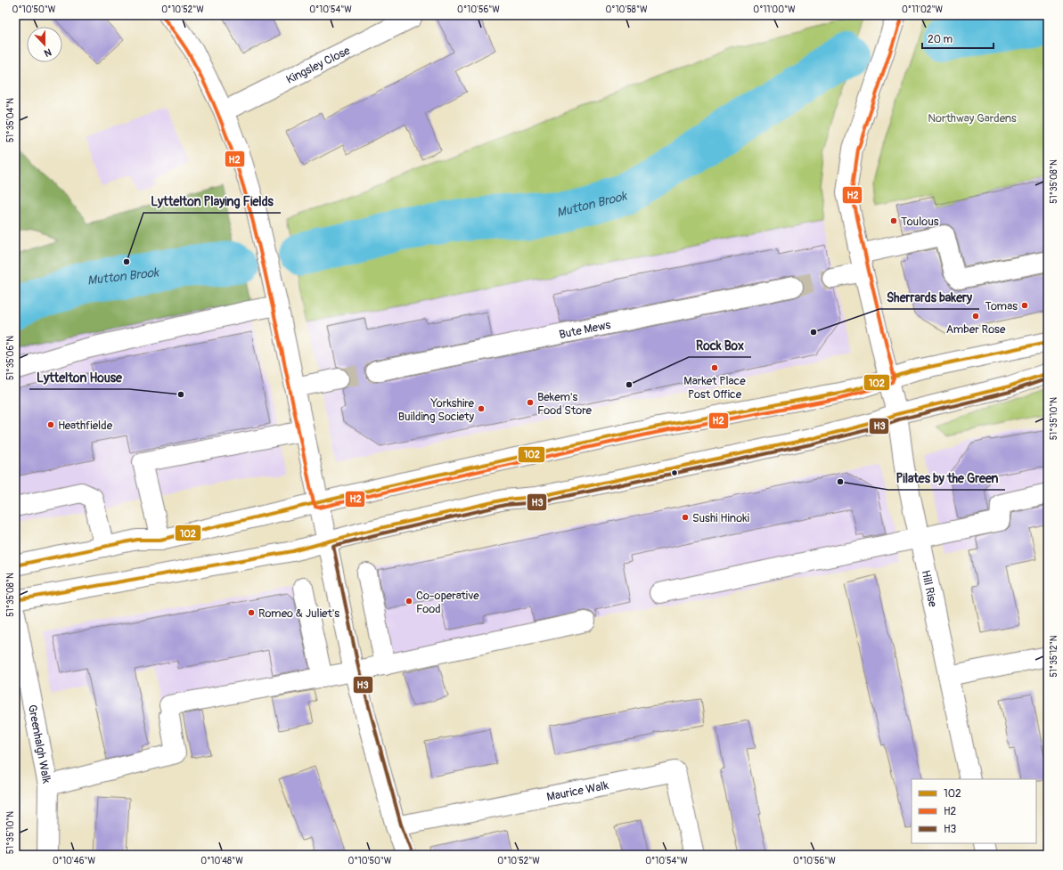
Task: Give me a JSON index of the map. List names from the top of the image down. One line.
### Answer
{"streets":{"main road":["Kingsley Close","Bute Mews","Hill Rise","Greenhalgh Walk","Maurice Walk"]},"water":["Mutton Brook"],"parks":["Northway Gardens"],"places":["Toulous","Lyttelton Playing Fields","Tomas","Amber Rose","Sherrards bakery","Market Place Post Office","Rock Box","Lyttelton House","Bekem's Food Store","Yorkshire Building Society","Heathfielde","Pilates by the Green","Sushi Hinoki","Co-operative Food","Romeo & Juliet's"],"lines":["transit line H2","transit line 102","transit line H3"],"legend":["102","H2","H3"],"scale_bar":"20 m","north":"bottom","coordinates":["0°10'50\"W","0°10'52\"W","0°10'54\"W","0°10'56\"W","0°10'58\"W","0°11'00\"W","0°11'02\"W","51°35'04\"N","51°35'08\"N","51°35'06\"N","51°35'10\"N","51°35'12\"N","0°10'46\"W","0°10'48\"W"]}
